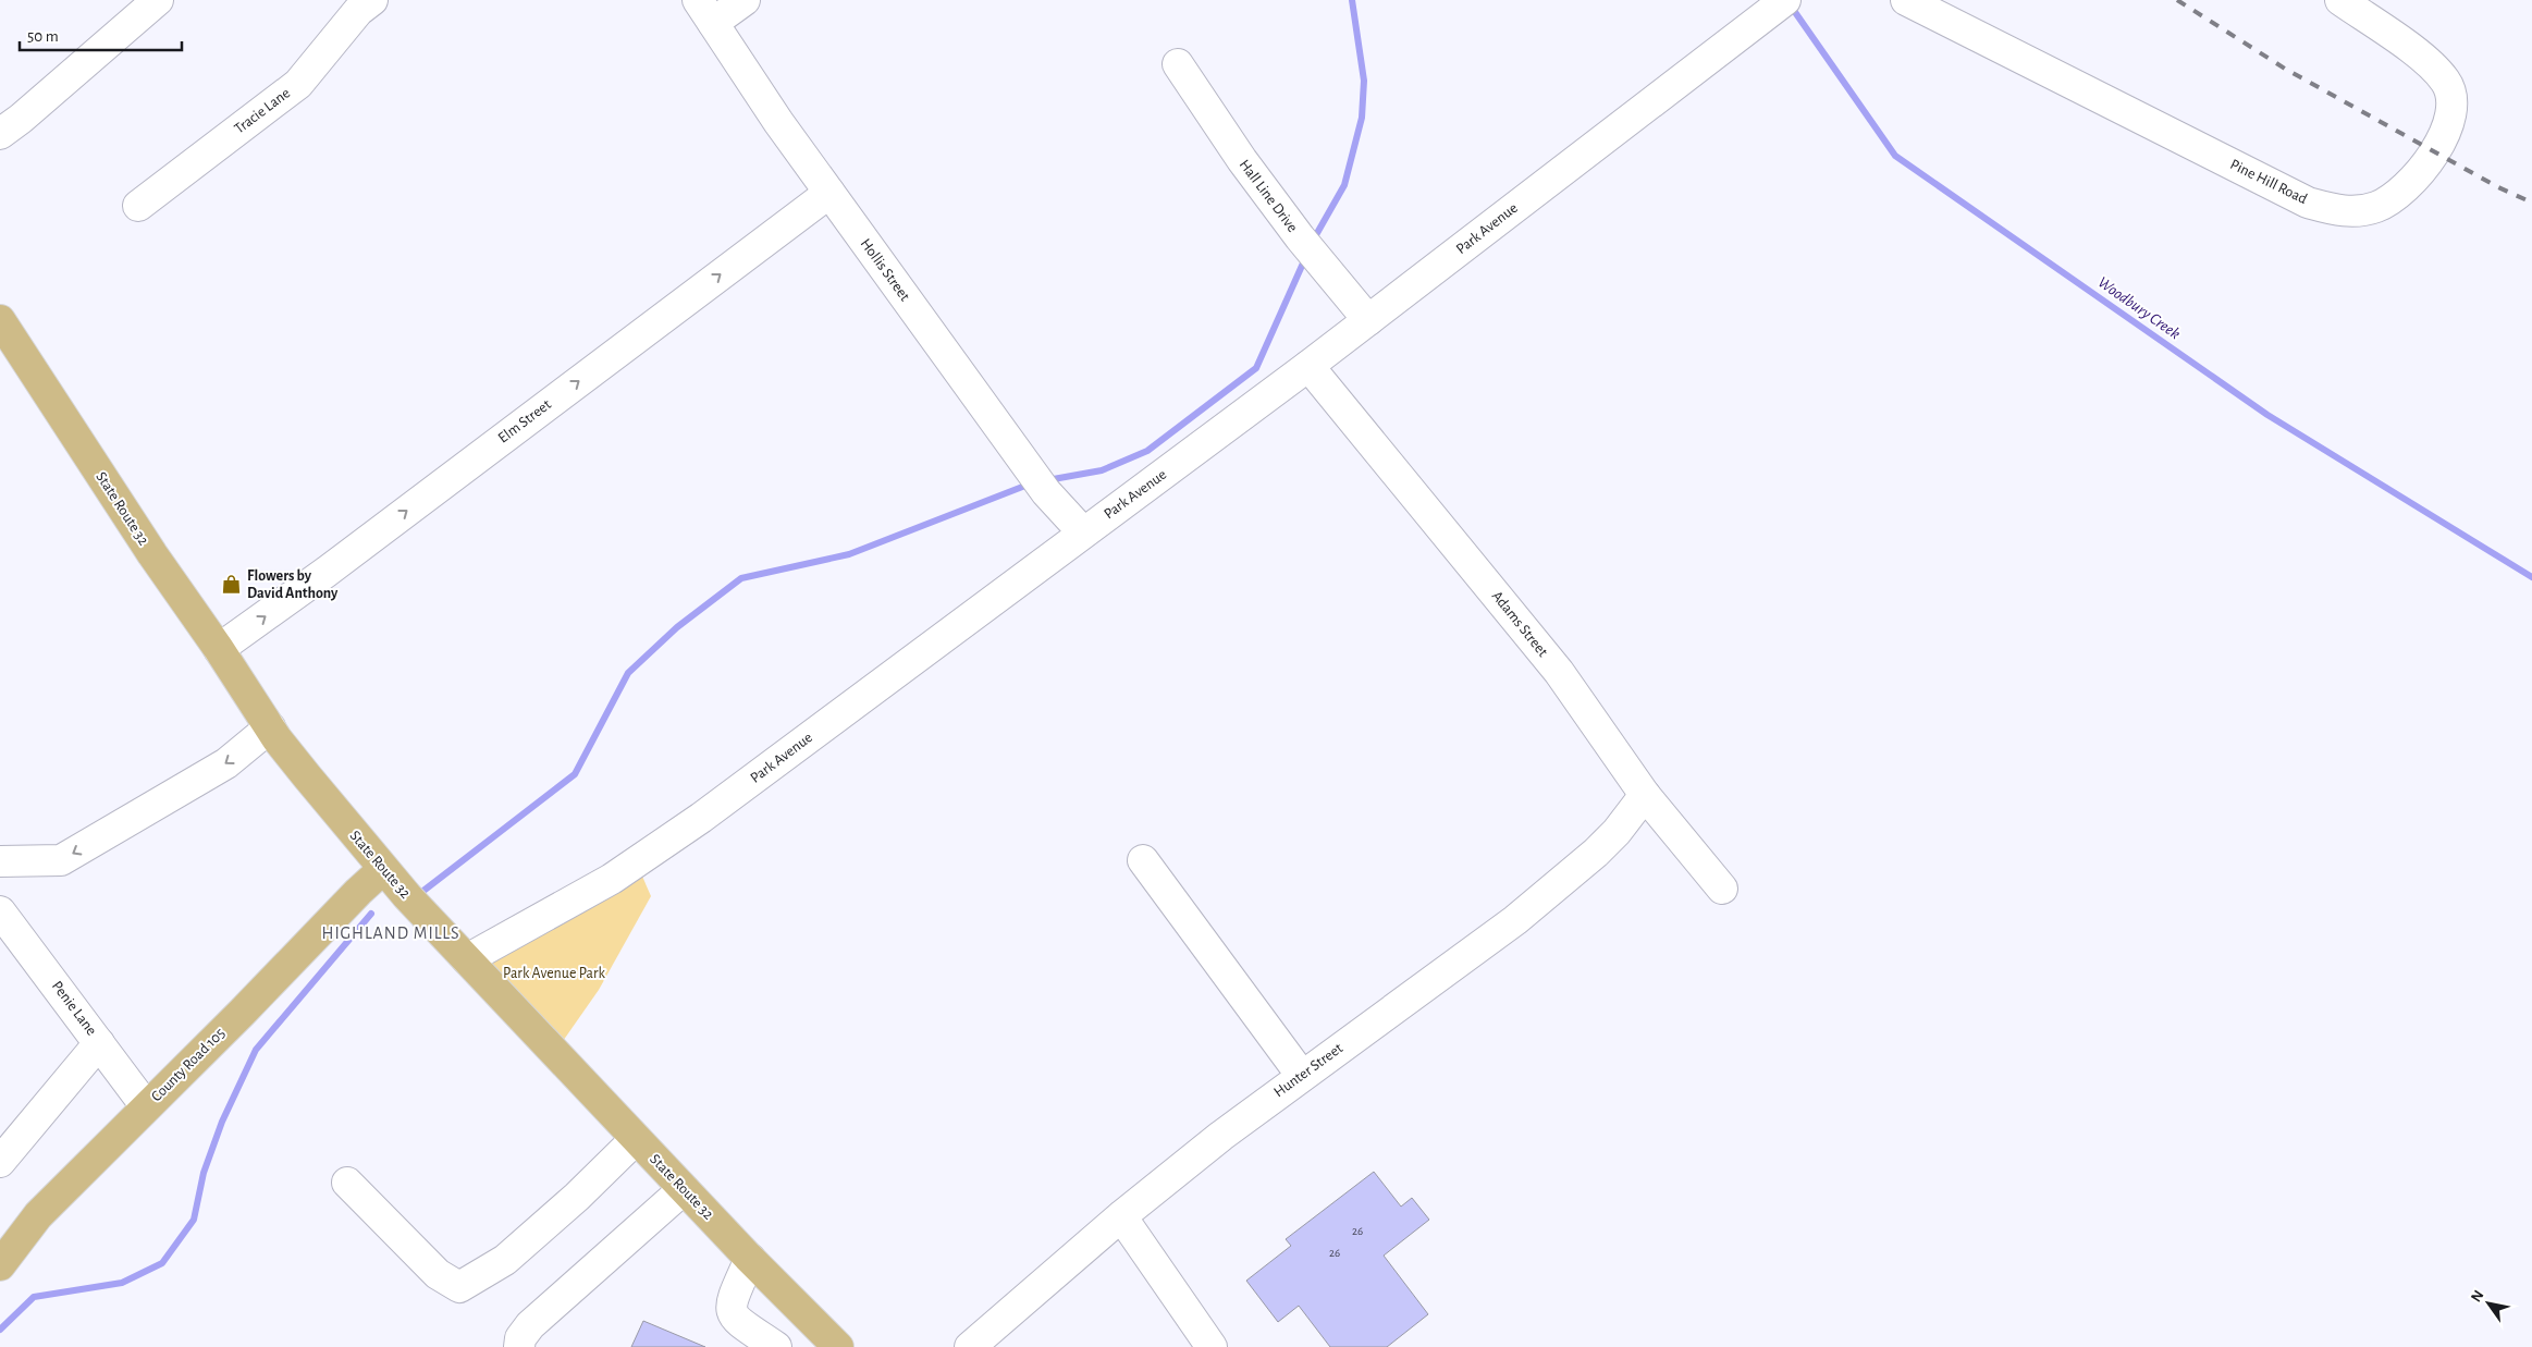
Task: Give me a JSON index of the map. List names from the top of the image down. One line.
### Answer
{"streets":{"main road":["State Route 32","County Road 105"],"street":["Tracie Lane","Pine Hill Road","Hall Line Drive","Park Avenue","Hollis Street","Elm Street","Adams Street","Penie Lane","Hunter Street"]},"crossings":[["Hall Line Drive","Park Avenue"],["Park Avenue","Hollis Street"],["Park Avenue","State Route 32"],["Park Avenue","Adams Street"],["Hollis Street","Elm Street"],["Elm Street","State Route 32"],["State Route 32","County Road 105"],["Adams Street","Hunter Street"],["Penie Lane","County Road 105"]],"one_way":["Elm Street"],"districts":["HIGHLAND MILLS"],"water":["Woodbury Creek"],"parks":["Park Avenue Park"],"places":{"shop":["Flowers by David Anthony"]},"house_numbers":["26","26"],"scale_bar":"50 m","north":"top left"}
